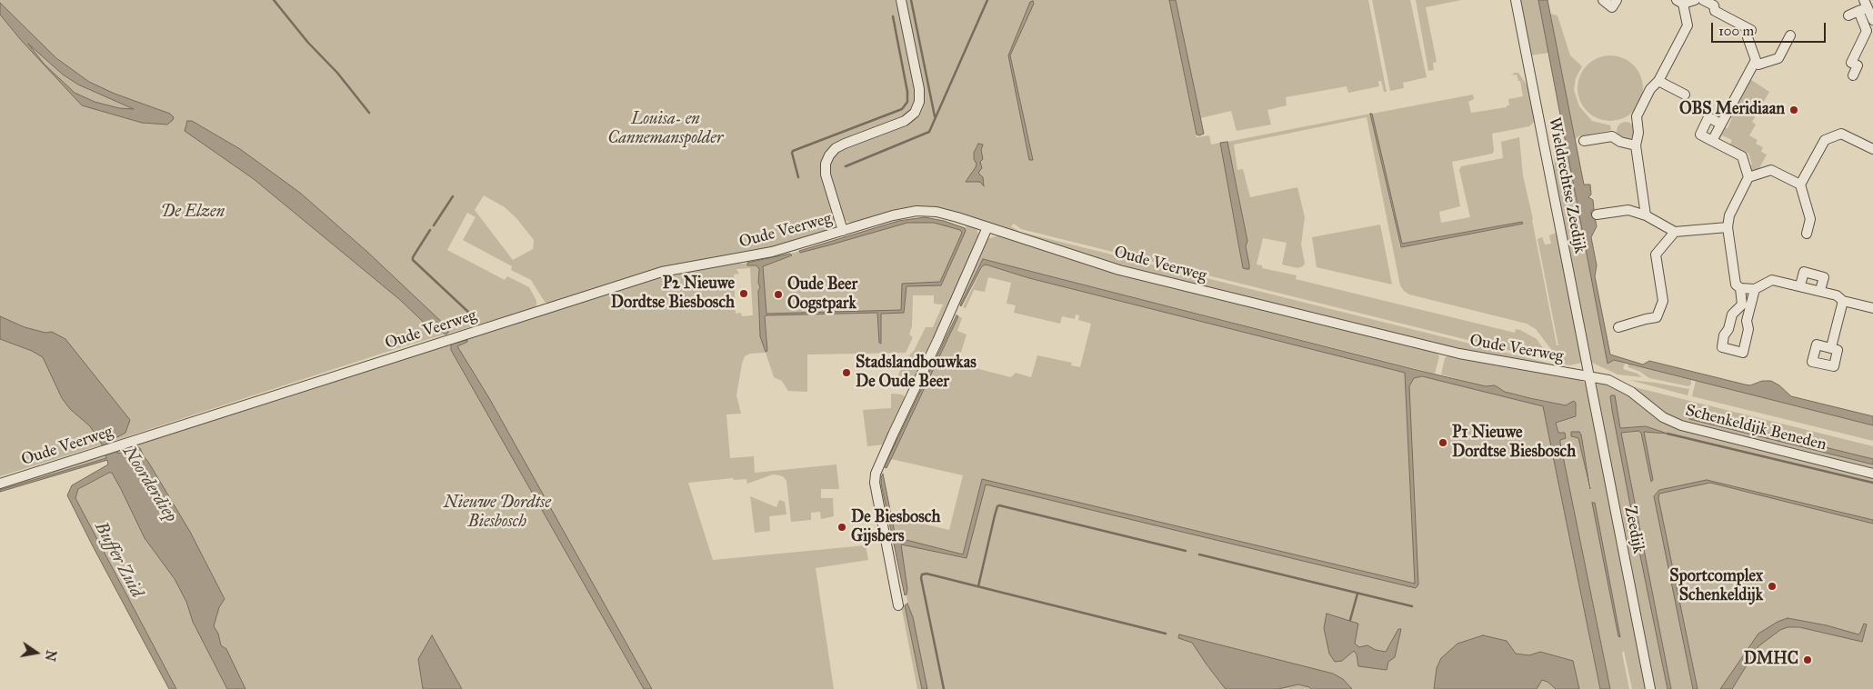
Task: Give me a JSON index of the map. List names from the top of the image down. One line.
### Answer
{"streets":{"street":["Wieldrechtse Zeedijk","Oude Veerweg","Schenkeldijk Beneden","Zeedijk"]},"crossings":[["Wieldrechtse Zeedijk","Oude Veerweg"],["Wieldrechtse Zeedijk","Schenkeldijk Beneden"],["Wieldrechtse Zeedijk","Zeedijk"],["Oude Veerweg","Schenkeldijk Beneden"],["Oude Veerweg","Zeedijk"],["Schenkeldijk Beneden","Zeedijk"]],"water":["Noorderdiep","Buffer Zuid"],"parks":["Louisa- en Cannemanspolder","De Elzen","Nieuwe Dordtse Biesbosch"],"places":["OBS Meridiaan","P2 Nieuwe Dordtse Biesbosch","Oude Beer Oogstpark","Stadslandbouwkas De Oude Beer","P1 Nieuwe Dordtse Biesbosch","De Biesbosch Gijsbers","Sportcomplex Schenkeldijk","DMHC"],"scale_bar":"100 m","north":"right"}
